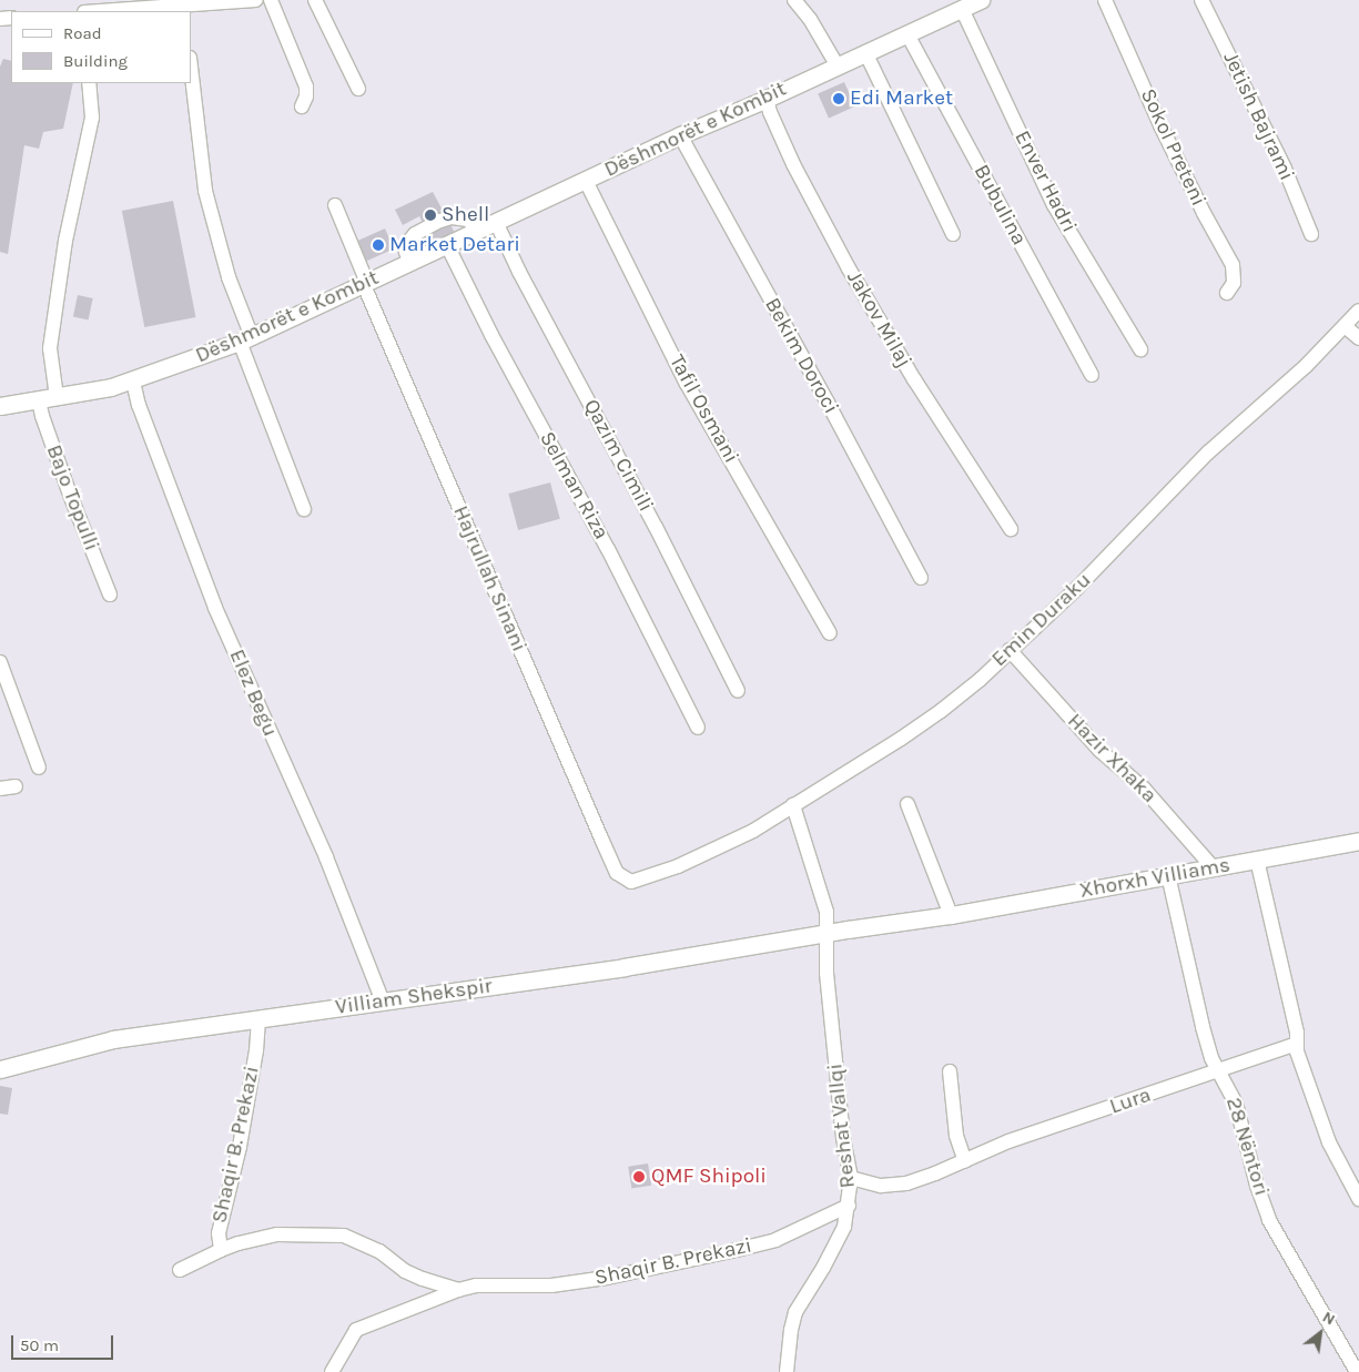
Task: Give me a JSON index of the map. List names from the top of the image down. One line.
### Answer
{"streets":{"street":["Jetish Bajrami","Dëshmorët e Kombit","Sokol Preteni","Enver Hadri","Bubulina","Jakov Milaj","Bekim Doroci","Tafil Osmani","Qazim Cimili","Selman Riza","Bajo Topulli","Hajrullah Sinani","Emin Duraku","Elez Begu","Hazir Xhaka","Xhorxh Villiams","Villiam Shekspir","Lura","Reshat Vallqi","Shaqir B. Prekazi","28 Nëntori"]},"crossings":[["Dëshmorët e Kombit","Enver Hadri"],["Dëshmorët e Kombit","Bubulina"],["Dëshmorët e Kombit","Jakov Milaj"],["Dëshmorët e Kombit","Bekim Doroci"],["Dëshmorët e Kombit","Tafil Osmani"],["Dëshmorët e Kombit","Qazim Cimili"],["Dëshmorët e Kombit","Selman Riza"],["Dëshmorët e Kombit","Bajo Topulli"],["Dëshmorët e Kombit","Hajrullah Sinani"],["Dëshmorët e Kombit","Elez Begu"],["Hajrullah Sinani","Emin Duraku"],["Emin Duraku","Hazir Xhaka"],["Elez Begu","Villiam Shekspir"],["Hazir Xhaka","Xhorxh Villiams"],["Xhorxh Villiams","Villiam Shekspir"],["Xhorxh Villiams","Reshat Vallqi"],["Xhorxh Villiams","28 Nëntori"],["Villiam Shekspir","Reshat Vallqi"],["Villiam Shekspir","Shaqir B. Prekazi"],["Lura","Reshat Vallqi"],["Lura","28 Nëntori"],["Reshat Vallqi","Shaqir B. Prekazi"]],"places":["Edi Market","Shell","Market Detari","QMF Shipoli"],"legend":["Road","Building"],"scale_bar":"50 m","north":"top right"}
